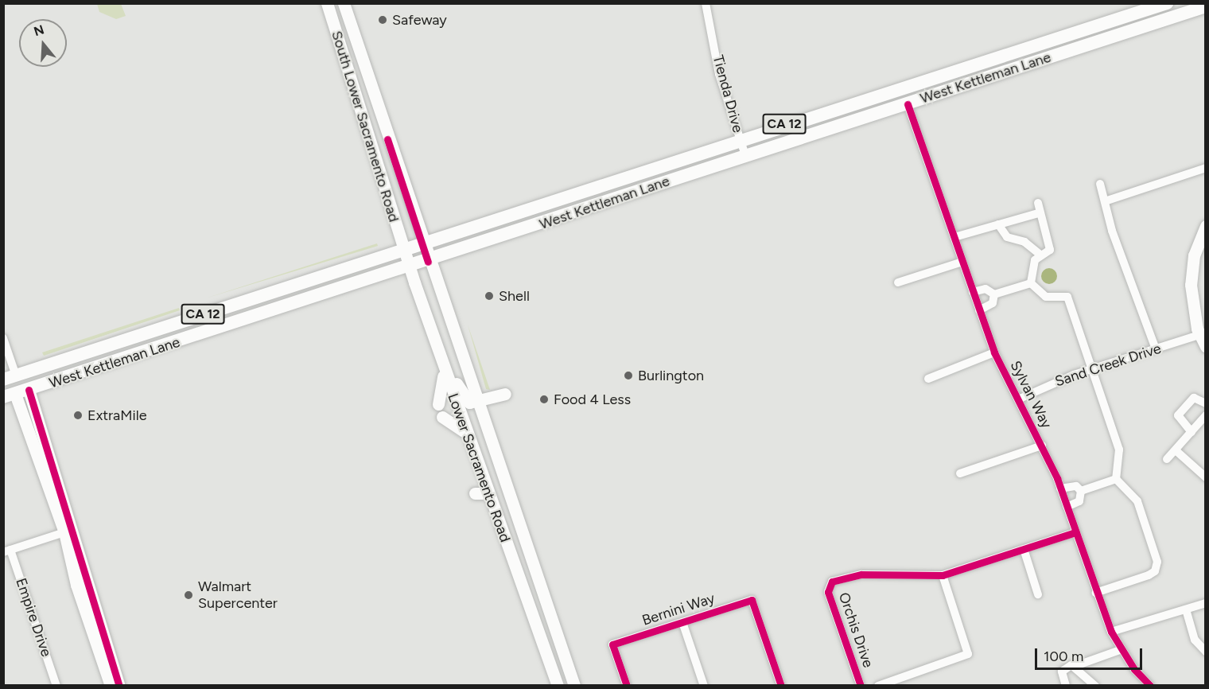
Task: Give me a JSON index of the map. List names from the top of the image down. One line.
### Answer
{"streets":{"main road":["West Kettleman Lane","CA 12","South Lower Sacramento Road","Lower Sacramento Road"],"street":["Tienda Drive","Sand Creek Drive","Sylvan Way","Bernini Way","Empire Drive","Orchis Drive"]},"crossings":[["West Kettleman Lane","Tienda Drive"],["West Kettleman Lane","South Lower Sacramento Road"],["West Kettleman Lane","Sylvan Way"],["West Kettleman Lane","Lower Sacramento Road"],["South Lower Sacramento Road","Lower Sacramento Road"],["Sand Creek Drive","Sylvan Way"]],"places":["Safeway","Shell","Burlington","Food 4 Less","ExtraMile","Walmart Supercenter"],"scale_bar":"100 m","north":"top"}
